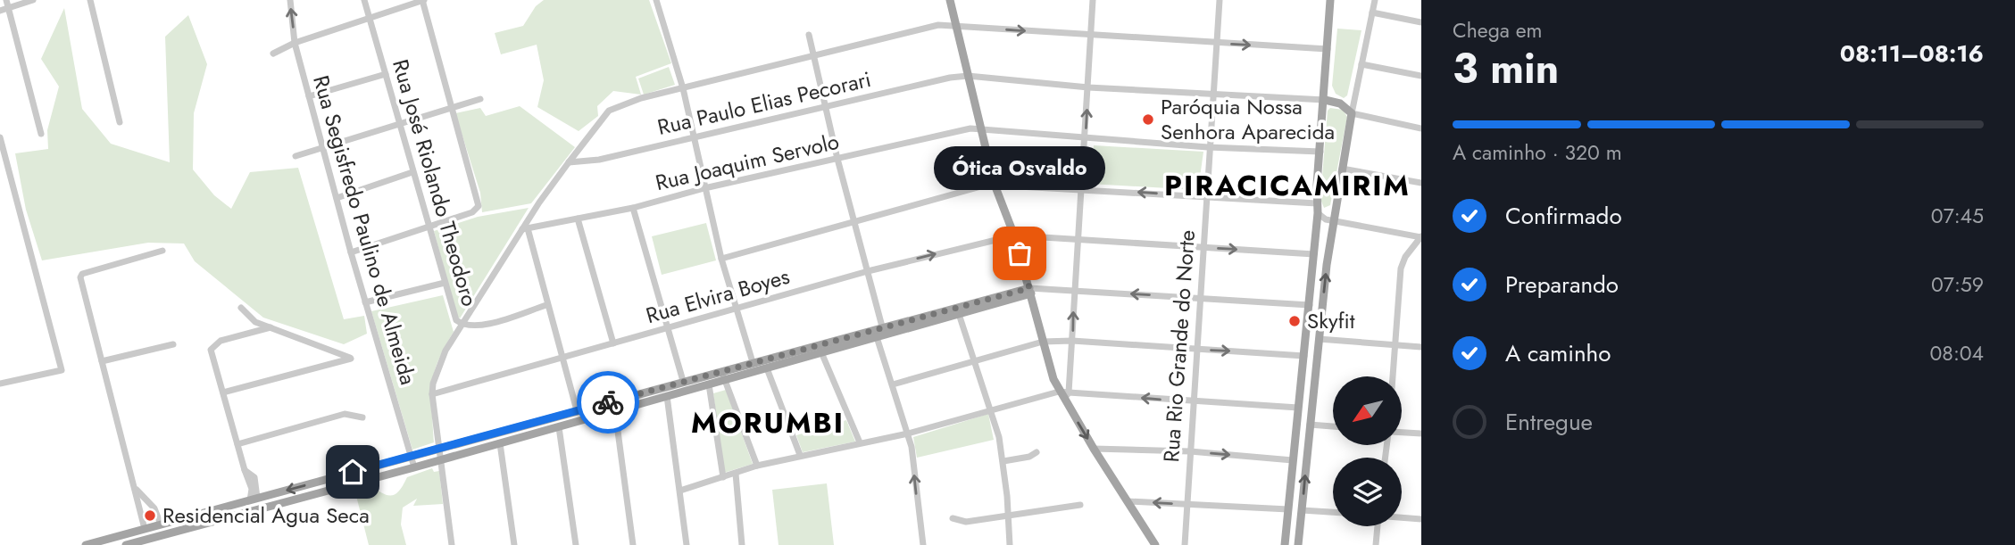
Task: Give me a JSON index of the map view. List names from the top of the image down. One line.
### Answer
{"streets":{"street":["Rua Paulo Elias Pecorari","Rua Joaquim Servolo","Rua José Riolando Theodoro","Rua Segisfredo Paulino de Almeida","Rua Elvira Boyes","Rua Rio Grande do Norte"]},"crossings":[["Rua Paulo Elias Pecorari","Rua Rio Grande do Norte"],["Rua Joaquim Servolo","Rua Rio Grande do Norte"],["Rua Elvira Boyes","Rua Rio Grande do Norte"]],"districts":["PIRACICAMIRIM","MORUMBI"],"places":["Paróquia Nossa Senhora Aparecida","Ótica Osvaldo","Skyfit","Residencial Agua Seca"],"north":"bottom left","page":{"heading":["3 min","Chega em","08:11–08:16"],"bar":"A caminho · 320 m","bubble":"Ótica Osvaldo","list":[["Confirmado","07:45"],["Preparando","07:59"],["A caminho","08:04"],"Entregue"]}}
